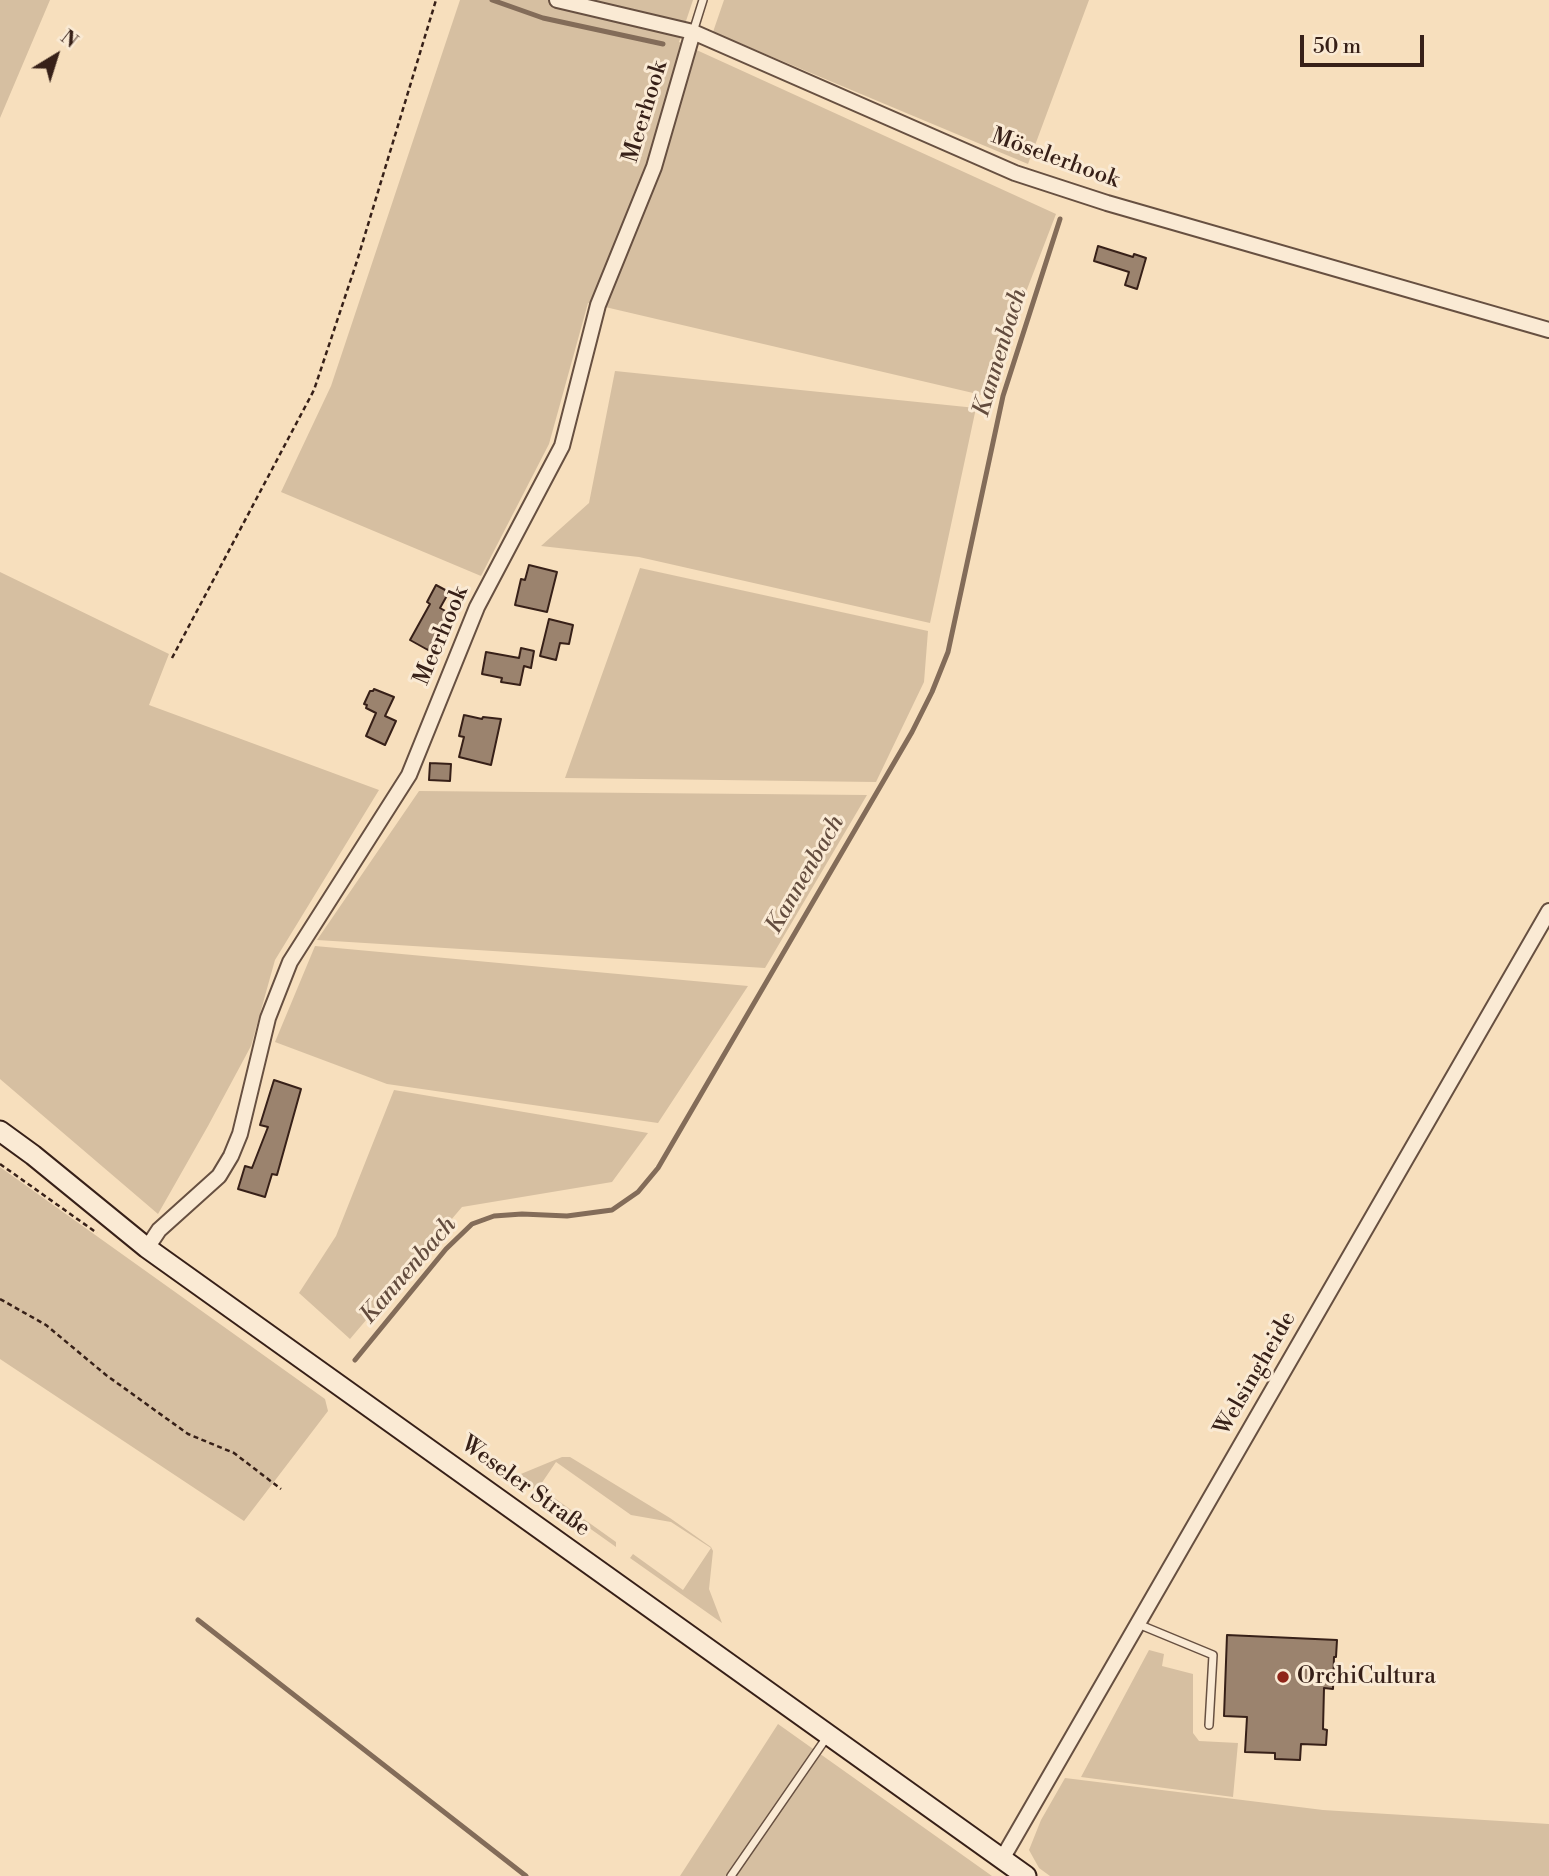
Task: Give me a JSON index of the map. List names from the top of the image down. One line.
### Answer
{"streets":{"main road":["Weseler Straße"],"street":["Meerhook","Möselerhook","Welsingheide"]},"crossings":[["Meerhook","Möselerhook"],["Meerhook","Weseler Straße"],["Welsingheide","Weseler Straße"]],"water":["Kannenbach"],"places":["OrchiCultura"],"scale_bar":"50 m","north":"top right"}
